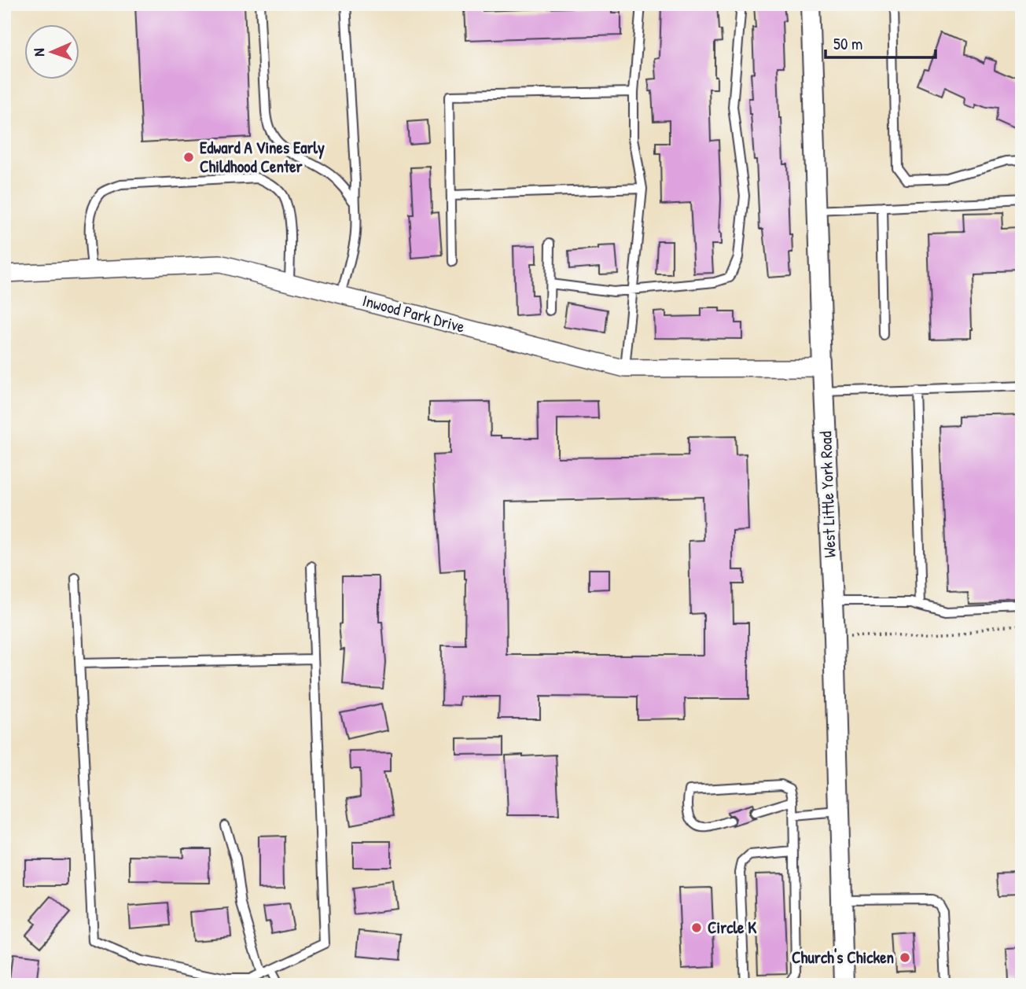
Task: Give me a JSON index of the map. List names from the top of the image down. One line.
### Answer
{"streets":{"street":["Inwood Park Drive","West Little York Road"]},"crossings":[["Inwood Park Drive","West Little York Road"]],"places":["Edward A Vines Early Childhood Center","Circle K","Church's Chicken"],"scale_bar":"50 m","north":"left"}
